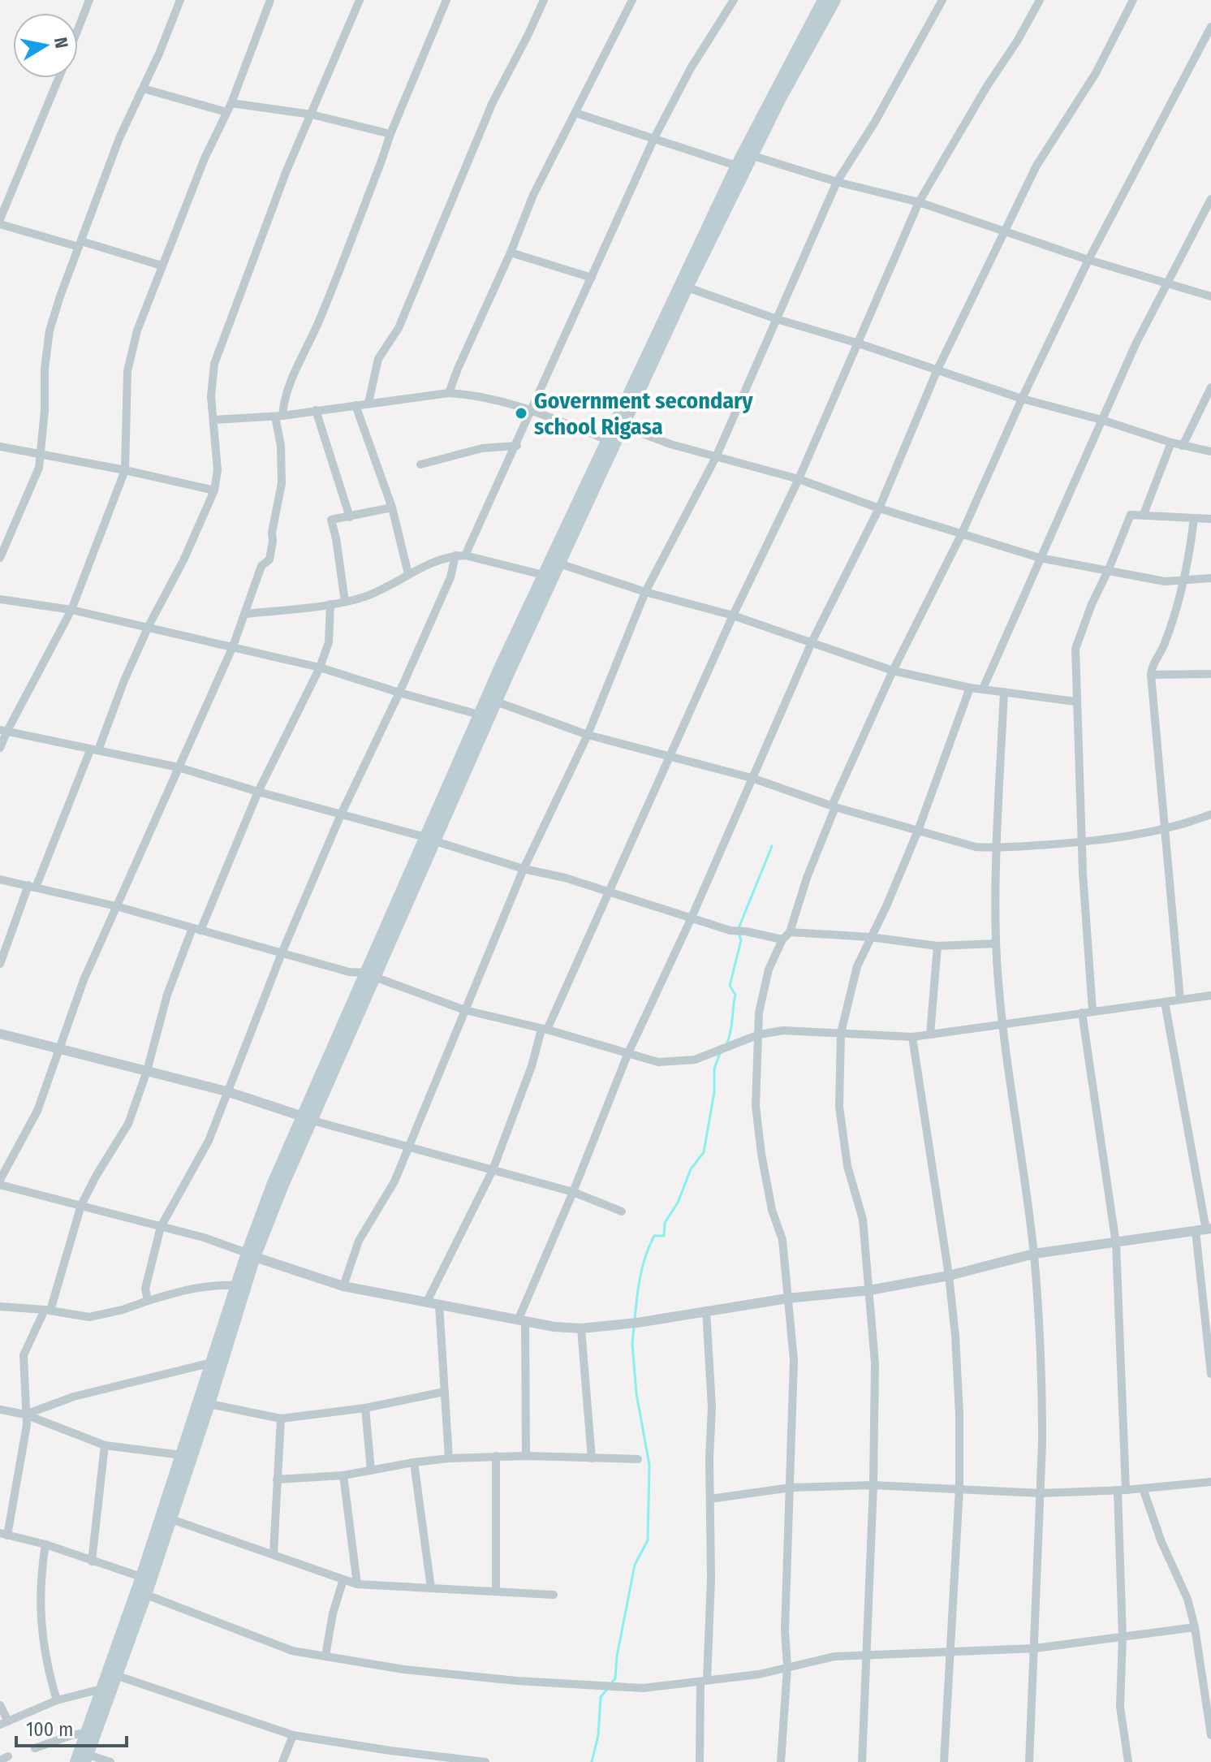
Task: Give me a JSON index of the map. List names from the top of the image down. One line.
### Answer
{"places":["Government secondary school Rigasa"],"scale_bar":"100 m","north":"right"}
